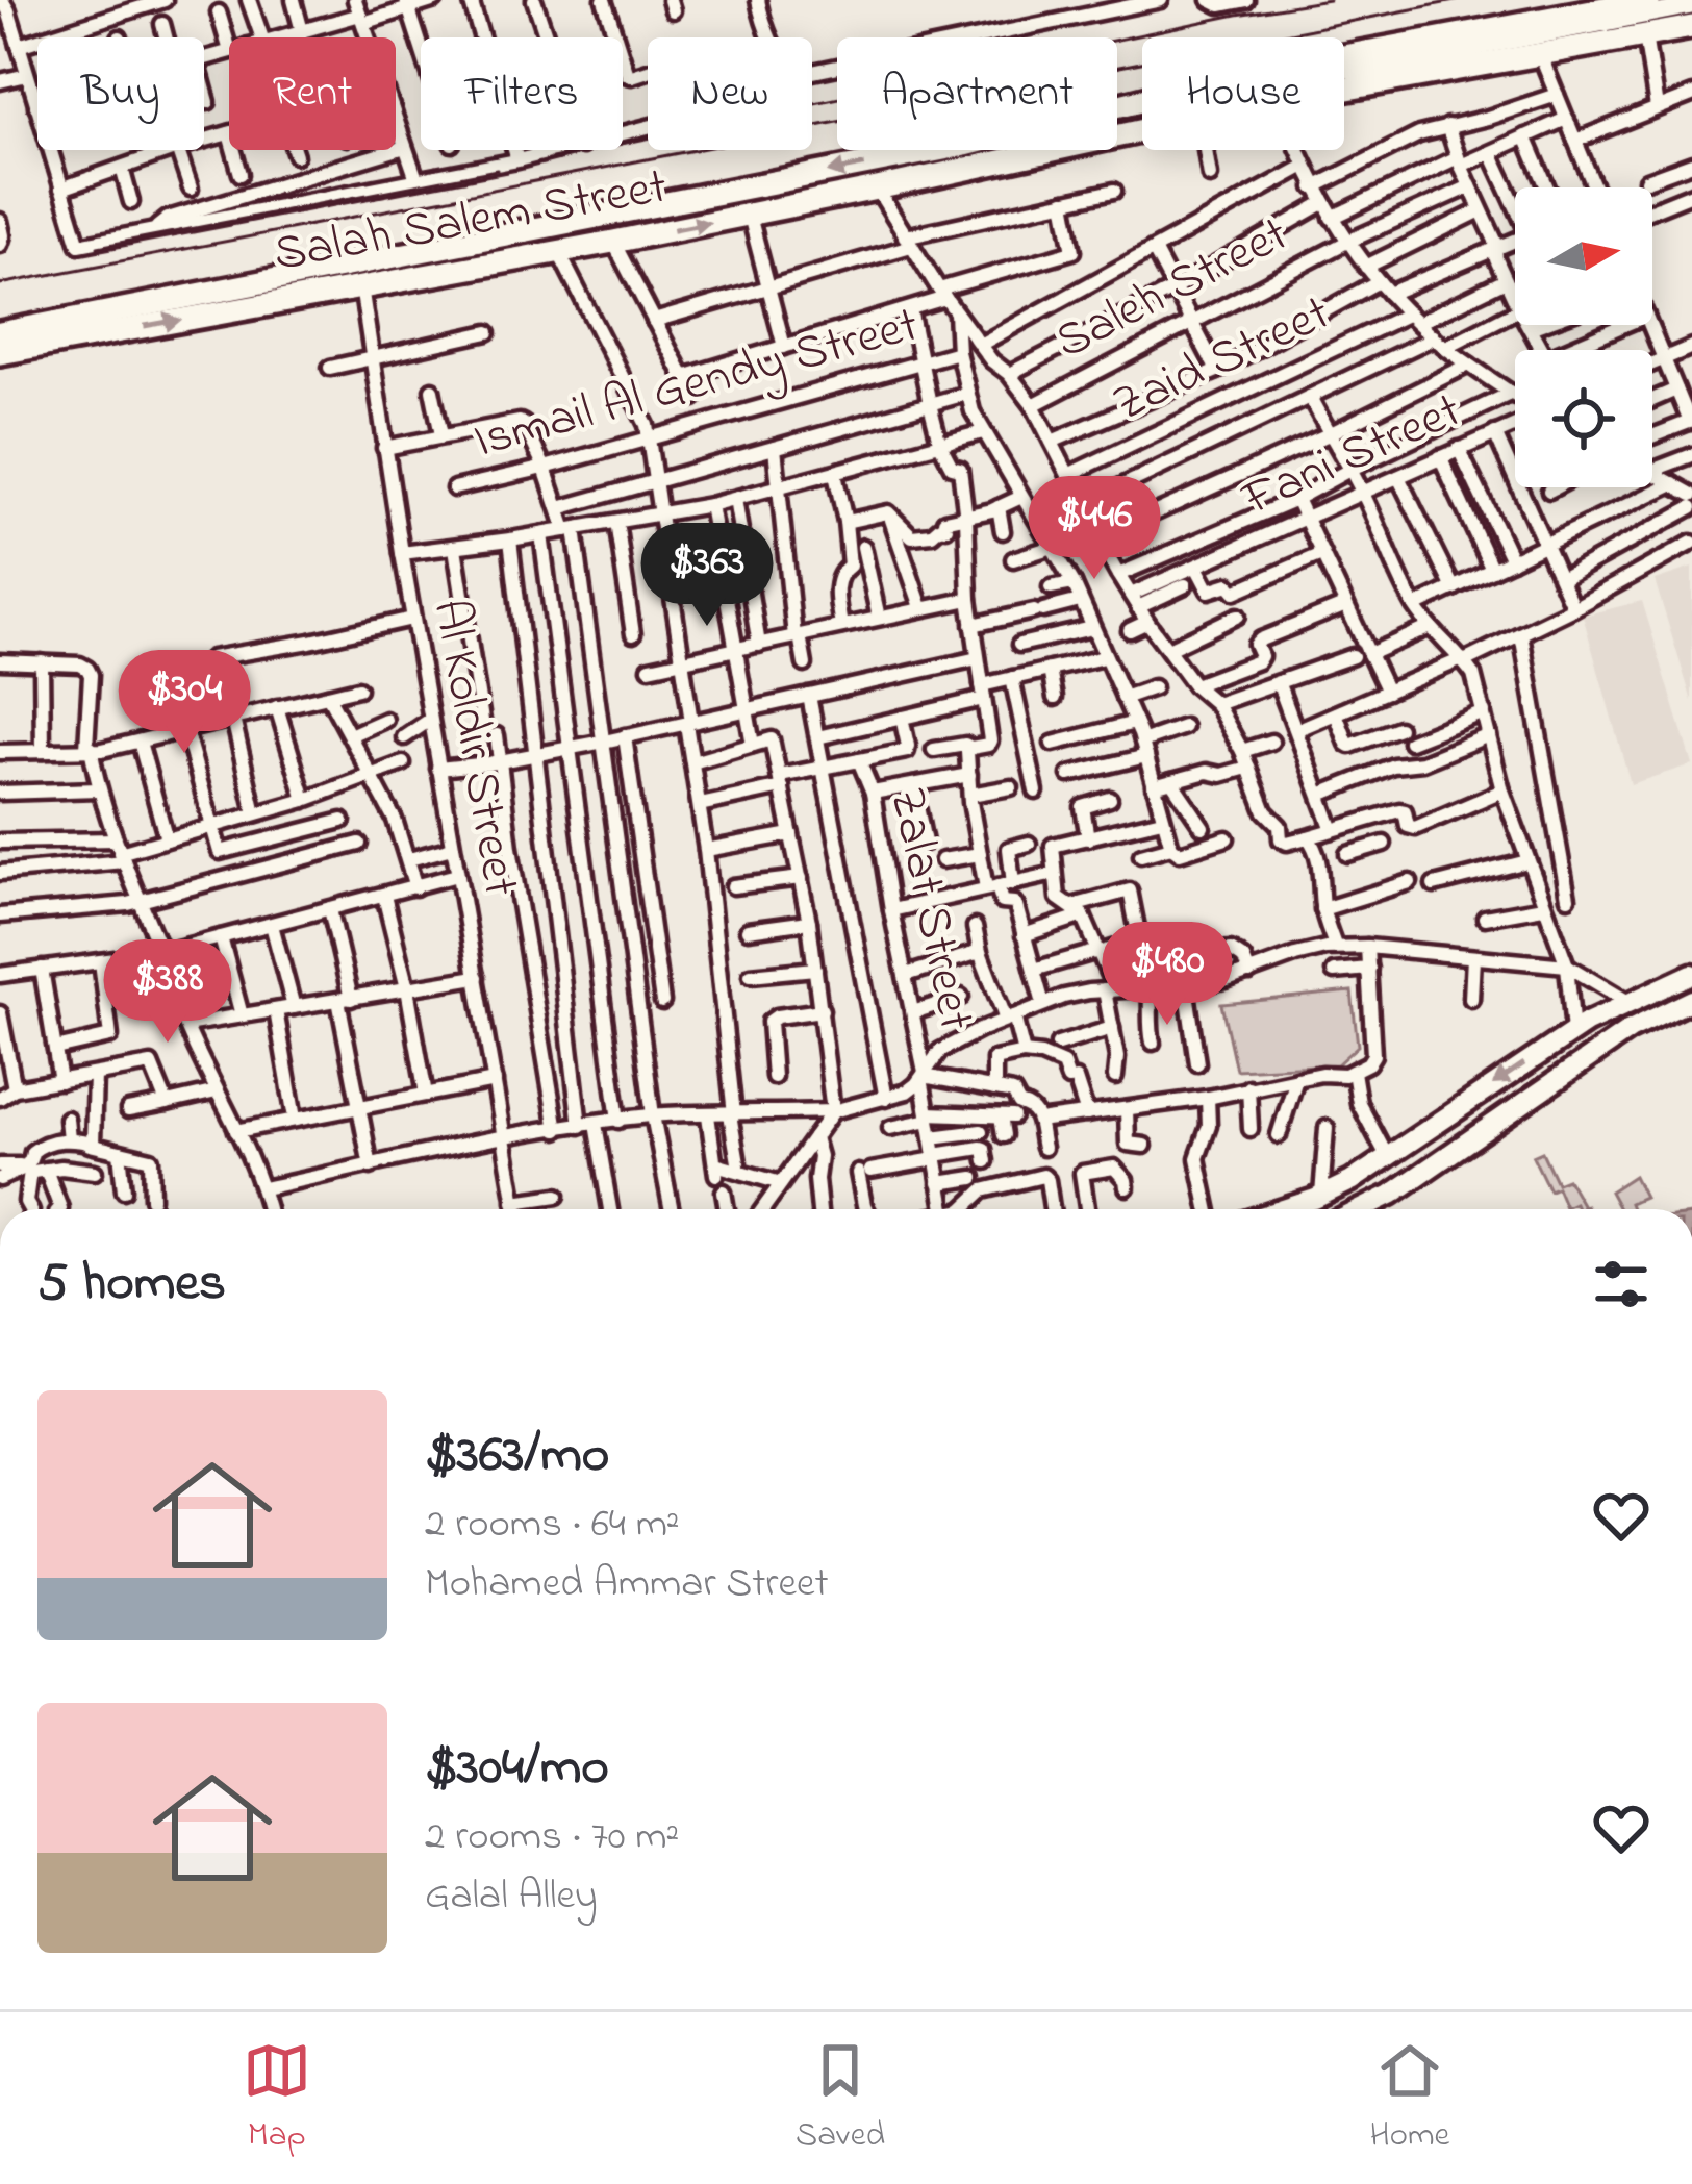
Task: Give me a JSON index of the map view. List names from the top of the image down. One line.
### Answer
{"streets":{"highway":["Salah Salem Street"],"street":["Saleh Street","Zaid Street","Ismail Al Gendy Street","Fani Street","Al Koldir Street","Zalat Street"]},"crossings":[["Salah Salem Street","Al Koldir Street"]],"north":"right","page":{"chip":["Buy","Rent","Filters","New","Apartment","House"],"price":["$446","$363","$304","$480","$388"],"heading":"5 homes","list":[{"name":"$363/mo","note":"2 rooms · 64 m² · Mohamed Ammar Street"},{"name":"$304/mo","note":"2 rooms · 70 m² · Galal Alley"}],"tabs":["Map","Saved","Home"]}}
